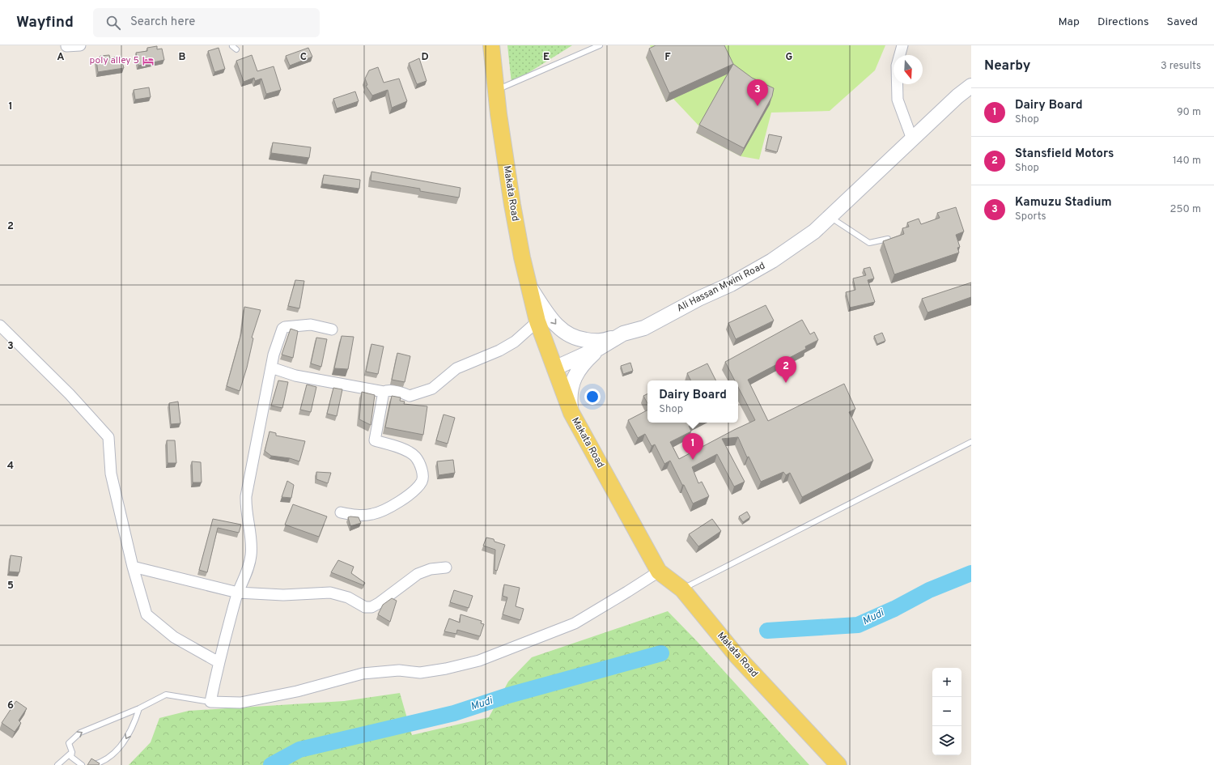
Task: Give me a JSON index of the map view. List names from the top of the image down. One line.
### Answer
{"streets":{"main road":["Makata Road","Ali Hassan Mwini Road"]},"crossings":[["Makata Road","Ali Hassan Mwini Road"]],"water":["Mudi"],"places":{"hotel":["poly alley 5"]},"north":"bottom","page":{"header":"Wayfind","search":"Search here","nav":["Map","Directions","Saved"],"heading":["Nearby","3 results"],"pins":["3","2","1"],"list":[{"mark":"1","name":"Dairy Board","note":"Shop","value":"90 m"},{"mark":"2","name":"Stansfield Motors","note":"Shop","value":"140 m"},{"mark":"3","name":"Kamuzu Stadium","note":"Sports","value":"250 m"}],"popup":["Dairy Board","Shop"],"map_buttons":["+","−"]},"grid":{"columns":["A","B","C","D","E","F","G"],"rows":["1","2","3","4","5","6"]}}
